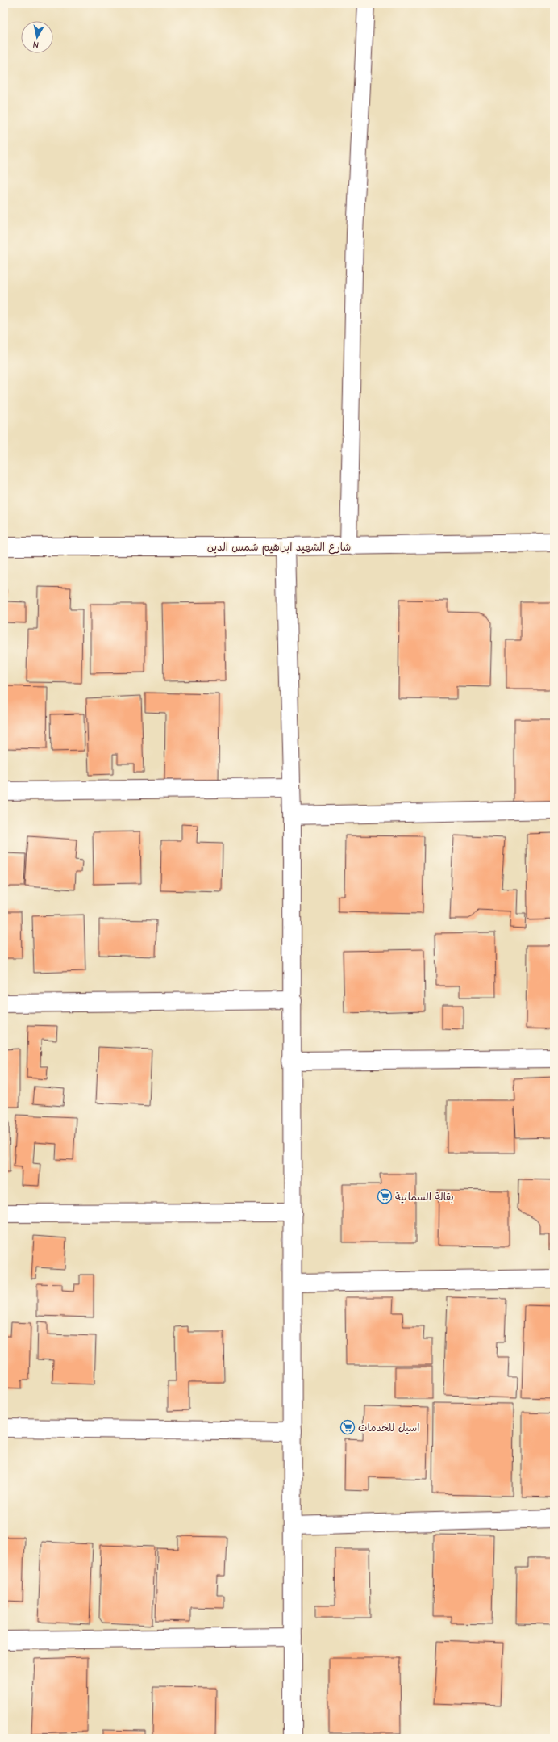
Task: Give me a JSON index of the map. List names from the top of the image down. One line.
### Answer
{"streets":{"street":["شارع الشهيد ابراهيم شمس الدين"]},"places":{"supermarket":["بقالة السمانية","اسيل للخدمات"]},"north":"bottom"}
